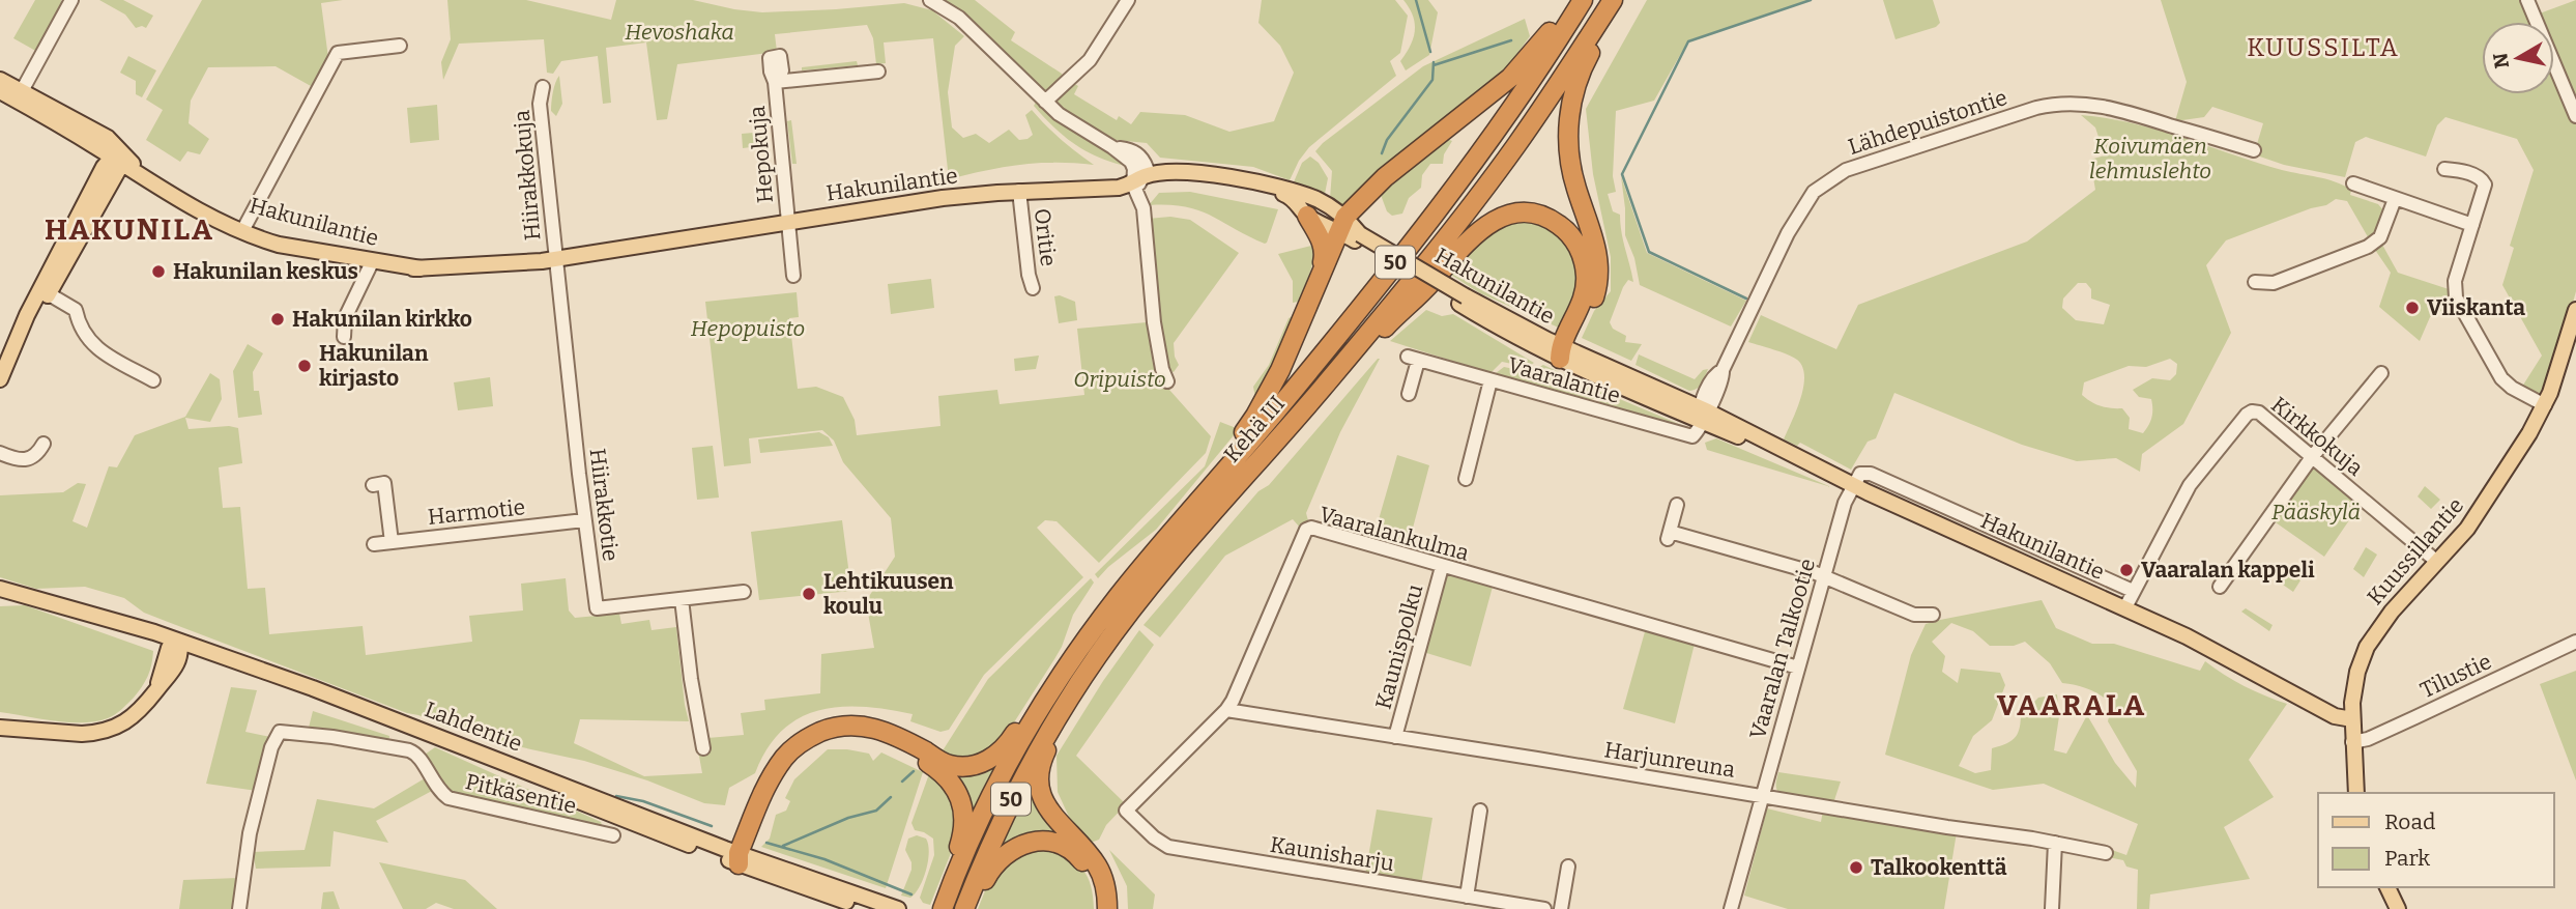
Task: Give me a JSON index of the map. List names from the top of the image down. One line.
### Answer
{"streets":{"highway":["50","Kehä III"],"main road":["Hakunilantie","Kuussillantie","Lahdentie"],"street":["Lähdepuistontie","Hepokuja","Hiirakkokuja","Oritie","Vaaralantie","Kirkkokuja","Hiirakkotie","Harmotie","Vaaralankulma","Kaunispolku","Vaaralan Talkootie","Tilustie","Harjunreuna","Pitkäsentie","Kaunisharju"]},"crossings":[["Lähdepuistontie","Hakunilantie"],["Lähdepuistontie","Vaaralantie"],["Hepokuja","Hakunilantie"],["Hiirakkokuja","Hakunilantie"],["Hiirakkokuja","Hiirakkotie"],["Hakunilantie","Oritie"],["Hakunilantie","Vaaralantie"],["Hakunilantie","Kirkkokuja"],["Hakunilantie","Hiirakkotie"],["Hakunilantie","Kuussillantie"],["Hakunilantie","Vaaralan Talkootie"],["Kirkkokuja","Kuussillantie"],["Hiirakkotie","Harmotie"],["Vaaralankulma","Kaunispolku"],["Vaaralankulma","Vaaralan Talkootie"],["Vaaralankulma","Harjunreuna"],["Vaaralankulma","Kaunisharju"],["Kuussillantie","Tilustie"],["Kaunispolku","Harjunreuna"],["Vaaralan Talkootie","Harjunreuna"]],"districts":["KUUSSILTA","HAKUNILA","VAARALA"],"parks":["Hevoshaka","Koivumäen lehmuslehto","Hepopuisto","Oripuisto","Pääskylä"],"places":["Hakunilan keskus","Viiskanta","Hakunilan kirkko","Hakunilan kirjasto","Vaaralan kappeli","Lehtikuusen koulu","Talkookenttä"],"legend":["Road","Park"],"north":"left"}
